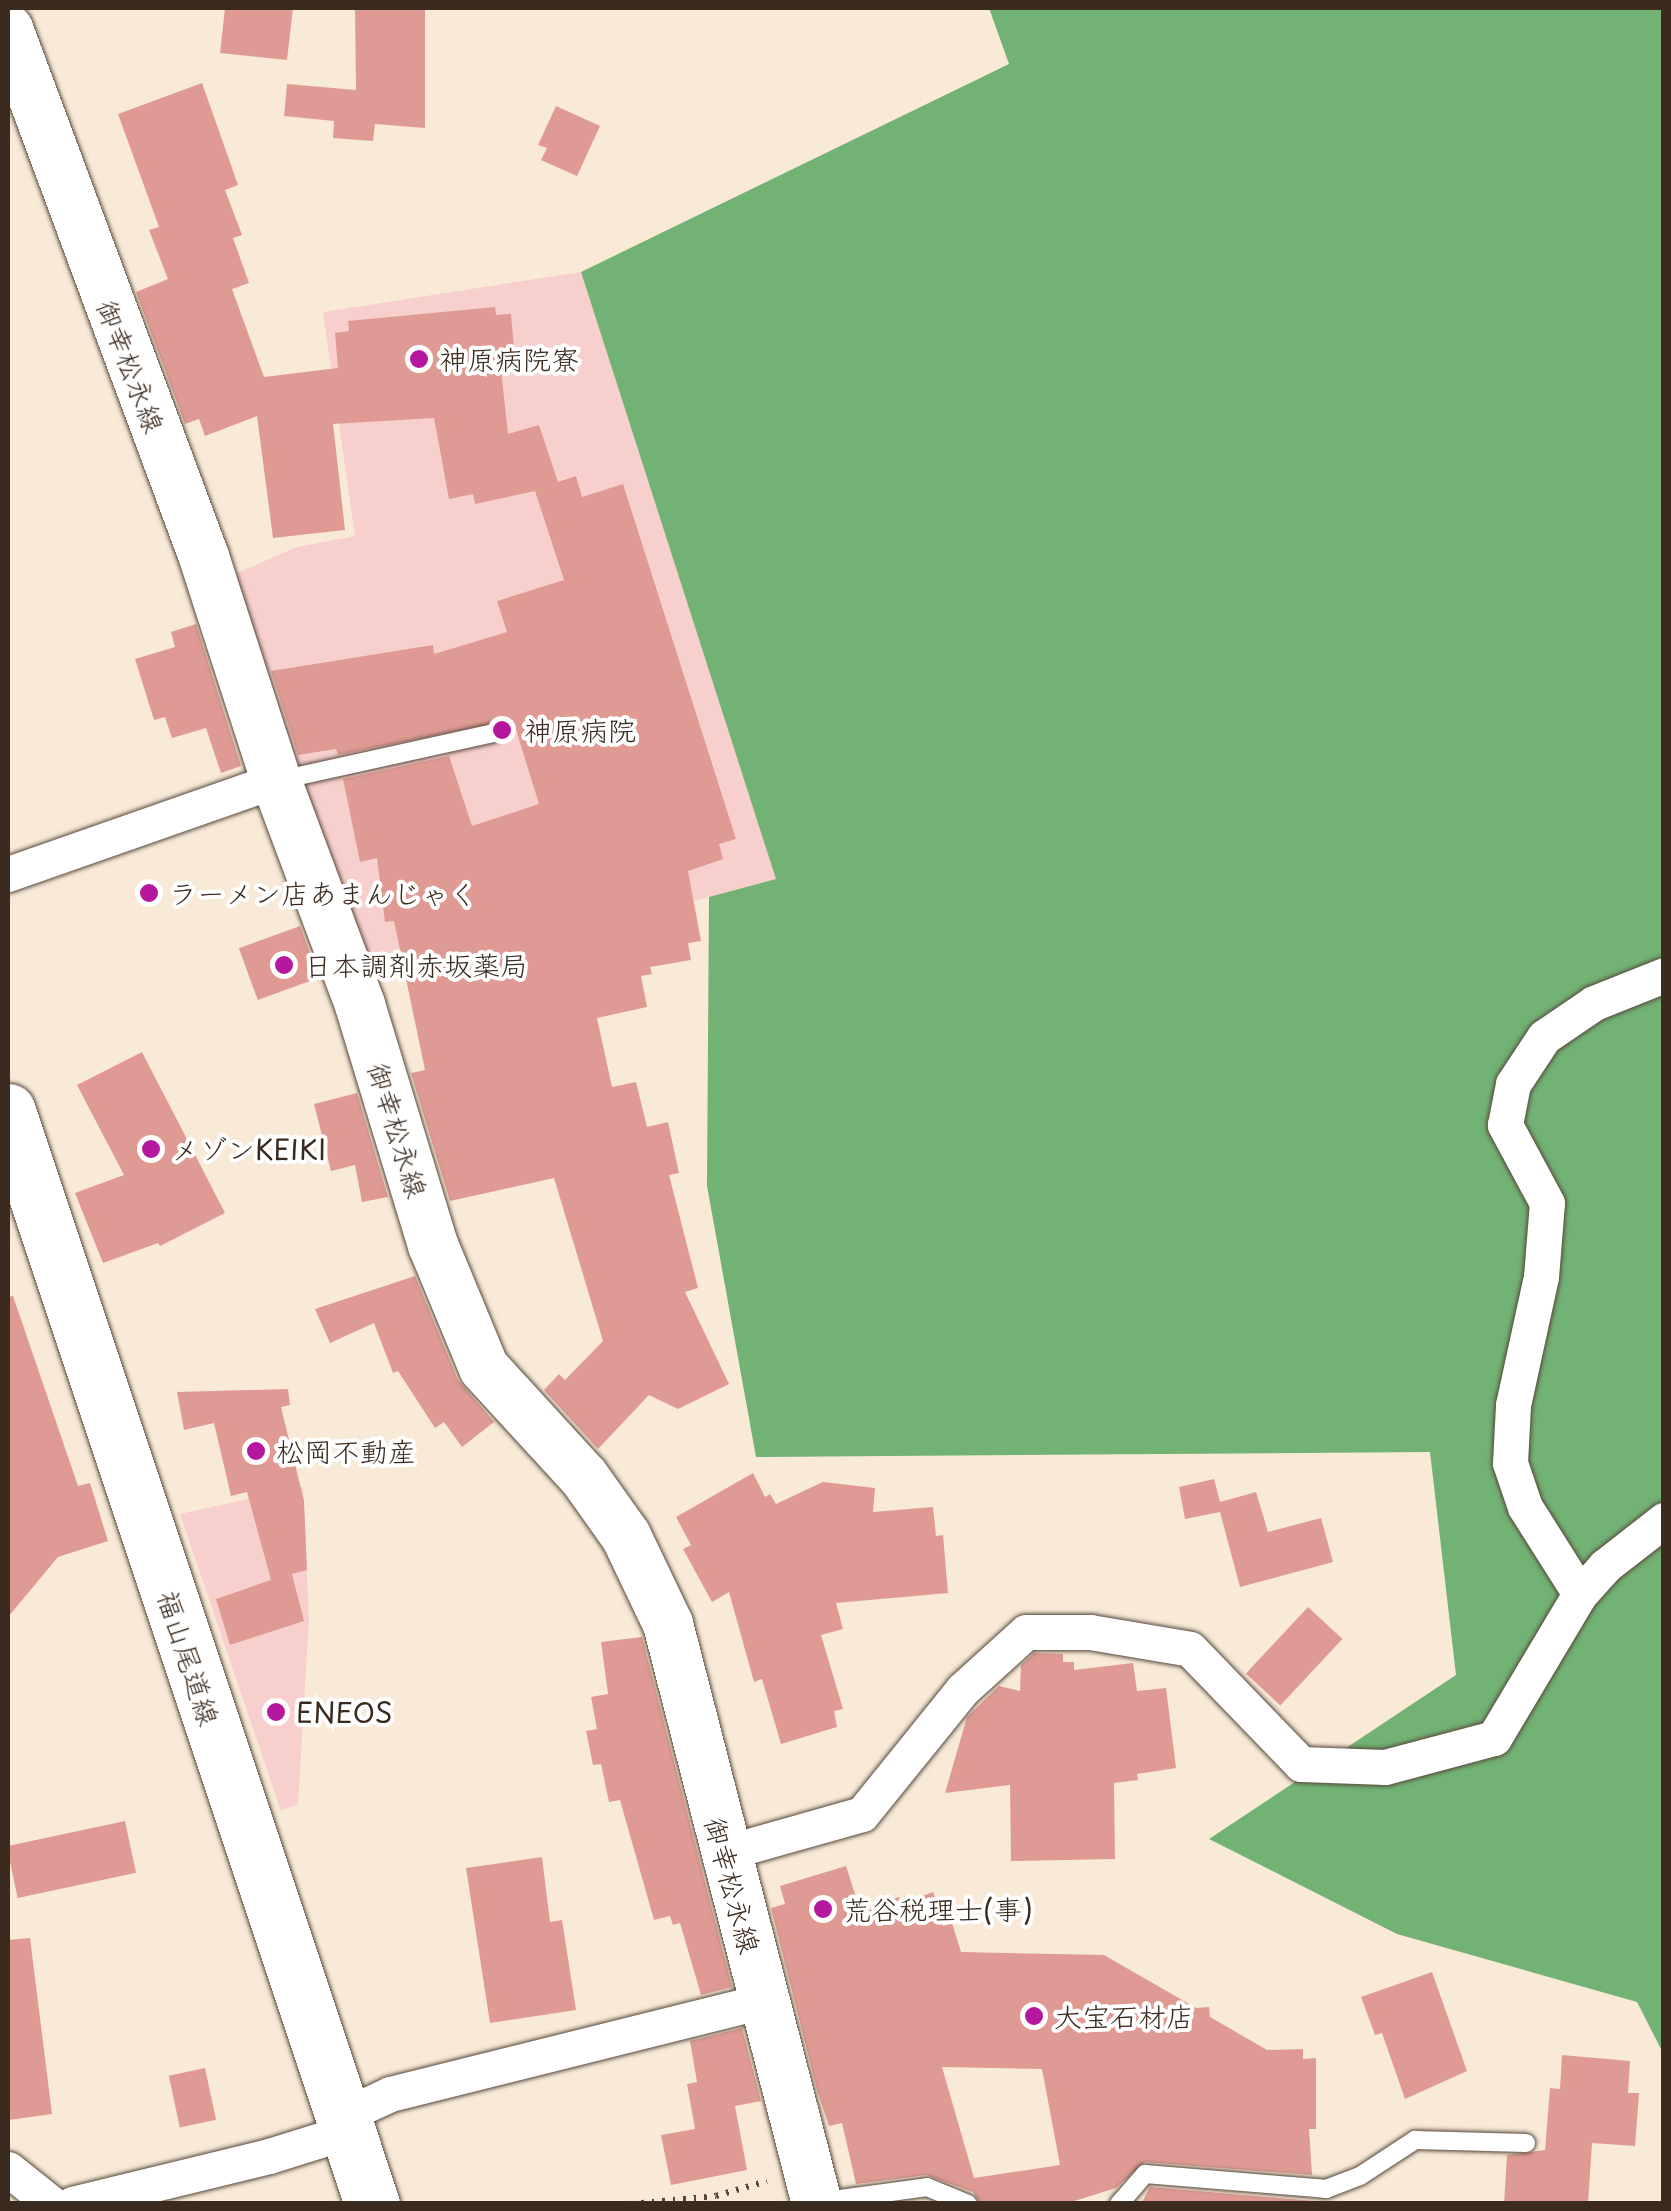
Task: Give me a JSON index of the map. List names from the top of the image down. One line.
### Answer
{"streets":{"main road":["御幸松永線","福山尾道線"]},"places":["神原病院寮","神原病院","ラーメン店あまんじゃく","日本調剤赤坂薬局","メゾンKEIKI","松岡不動産","ENEOS","荒谷税理士(事)","大宝石材店"]}
